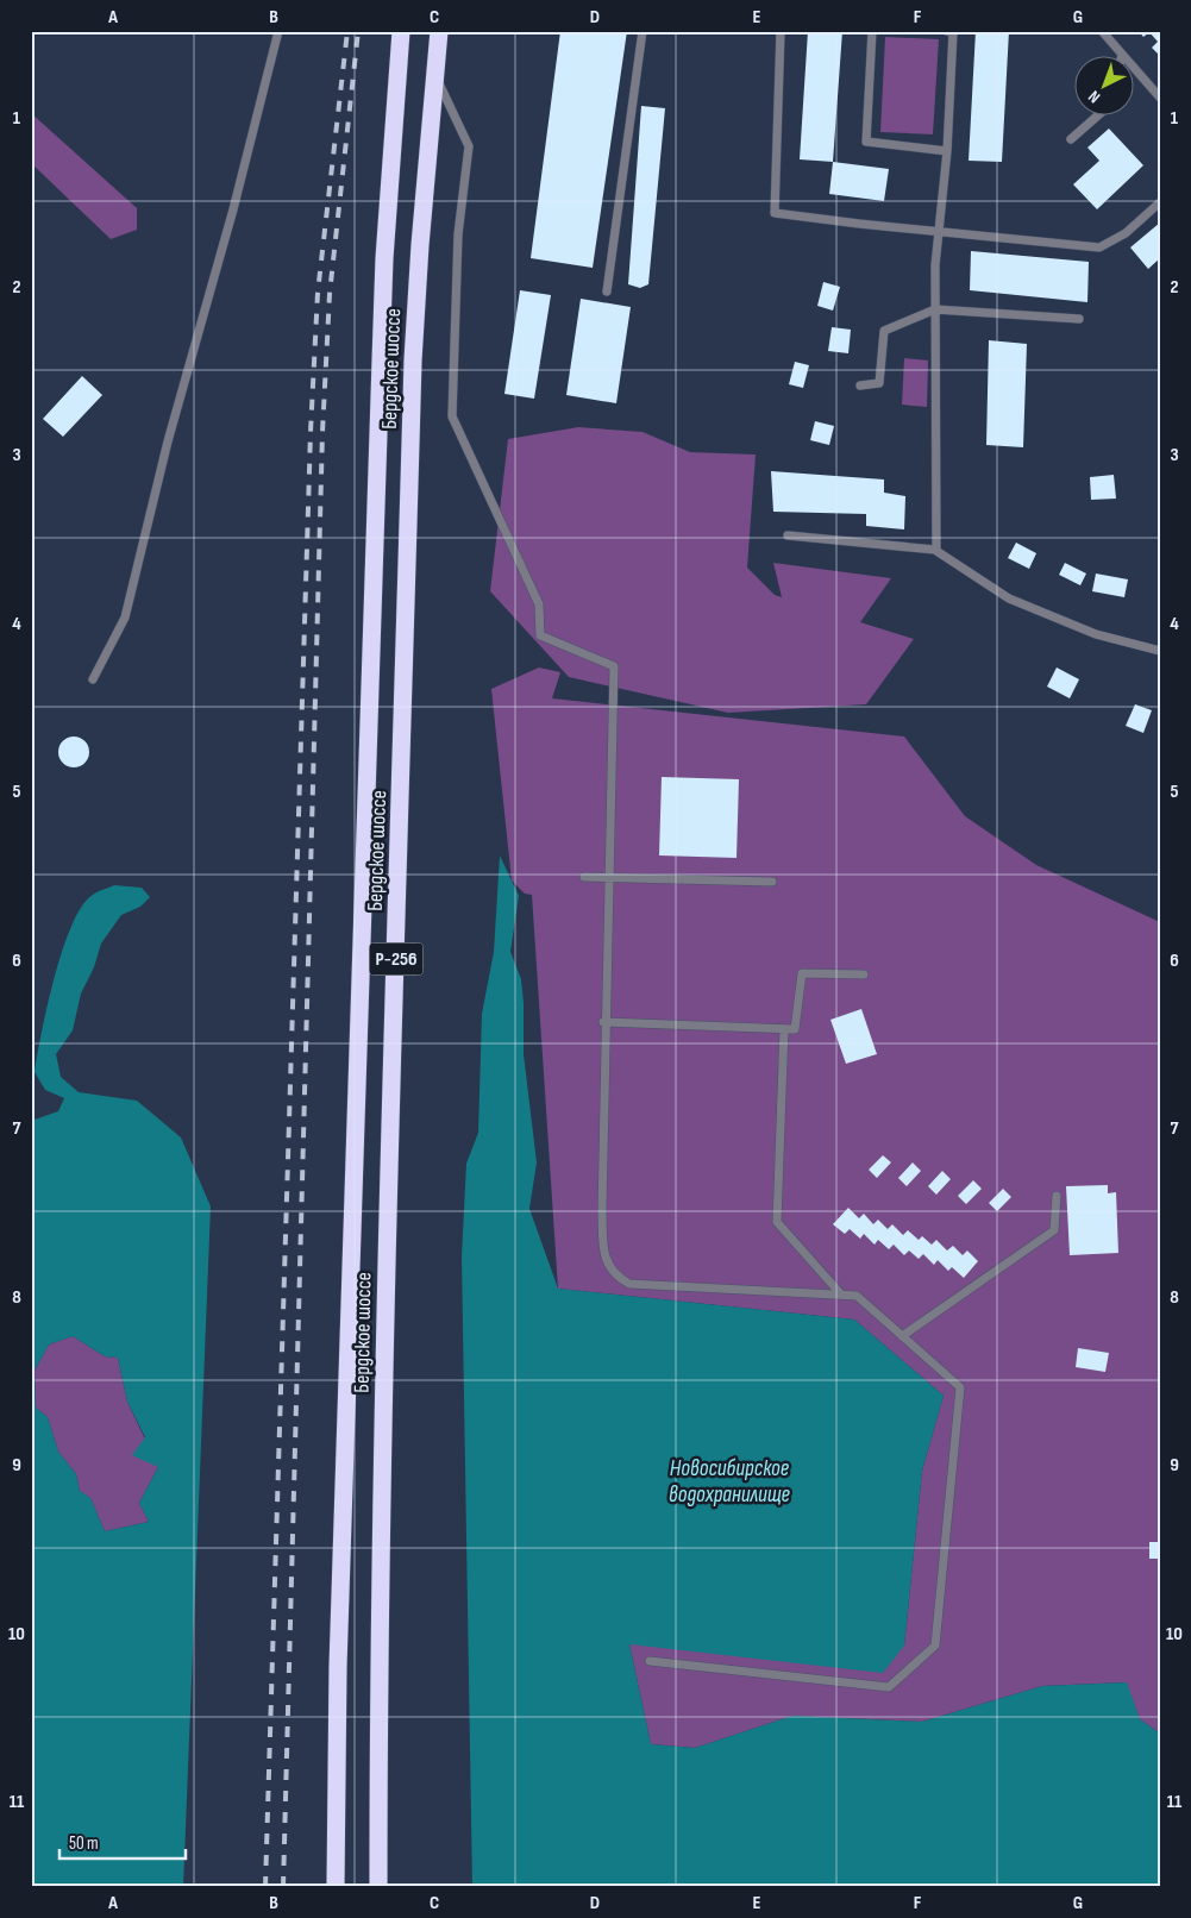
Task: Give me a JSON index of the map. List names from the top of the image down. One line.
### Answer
{"streets":{"highway":["Бердское шоссе","Р-256"]},"water":["Новосибирское водохранилище"],"scale_bar":"50 m","north":"bottom left","grid":{"columns":["A","B","C","D","E","F","G"],"rows":["1","2","3","4","5","6","7","8","9","10","11"]}}
